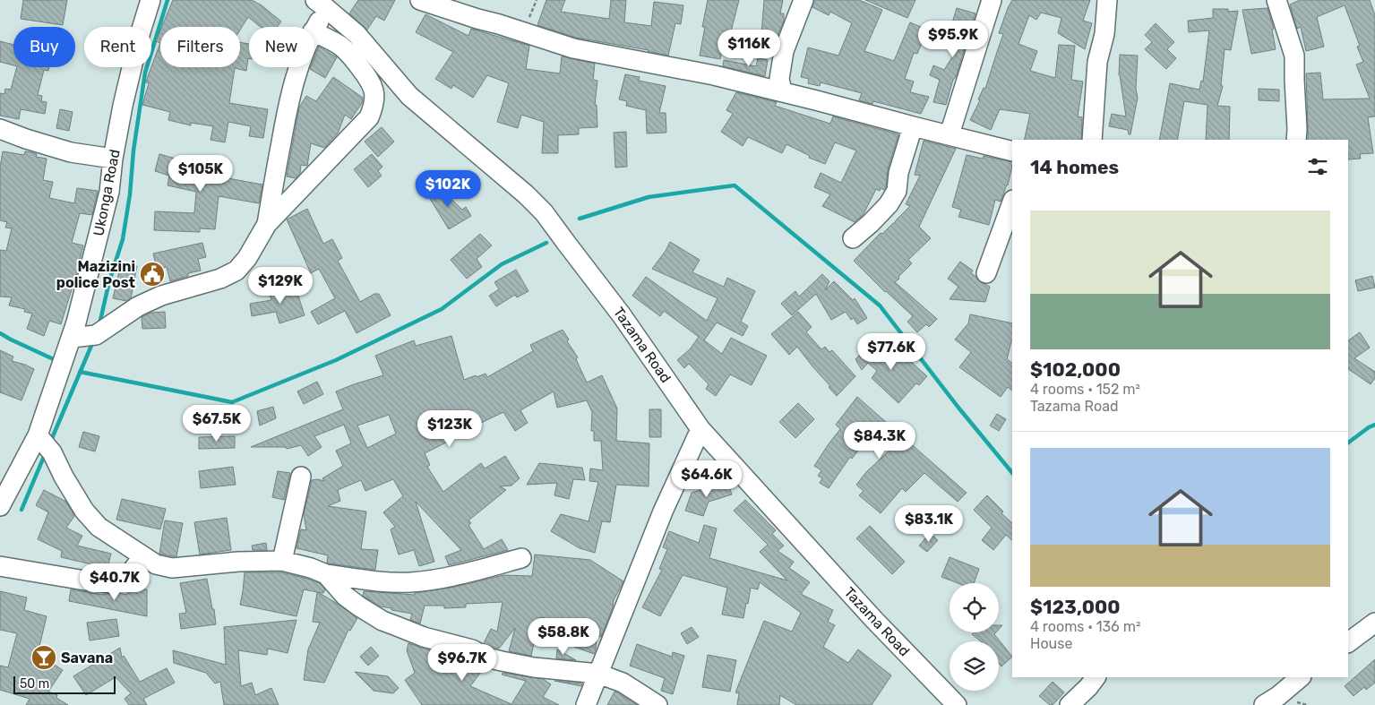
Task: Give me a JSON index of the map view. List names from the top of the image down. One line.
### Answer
{"streets":{"street":["Ukonga Road","Tazama Road"]},"places":{"public building":["Mazizini police Post"],"bar":["Savana"]},"scale_bar":"50 m","page":{"price":["$95.9K","$116K","$105K","$102K","$129K","$77.6K","$67.5K","$123K","$84.3K","$64.6K","$83.1K","$40.7K","$58.8K","$96.7K"],"chip":["Buy","Rent","Filters","New"],"heading":"14 homes","list":[{"name":"$102,000","note":"4 rooms · 152 m² · Tazama Road"},{"name":"$123,000","note":"4 rooms · 136 m² · House"}],"scale":"50 m"}}
